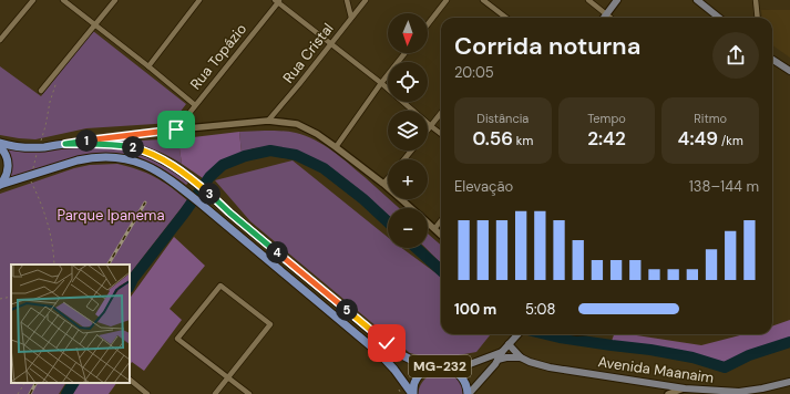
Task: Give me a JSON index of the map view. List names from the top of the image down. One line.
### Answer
{"streets":{"main road":["MG-232","Avenida Maanaim"],"street":["Rua Cristal","Rua Topázio"]},"parks":["Parque Ipanema"],"north":"bottom","page":{"map_buttons":["+","−"],"heading":["Corrida noturna","20:05"],"stats":[["Distância","0.56 km"],["Tempo","2:42"],["Ritmo","4:49 /km"]],"pins":["1","2","3","4","5"],"chart":["Elevação","138–144 m"],"list":[{"name":"100 m","note":"5:08"}]}}
